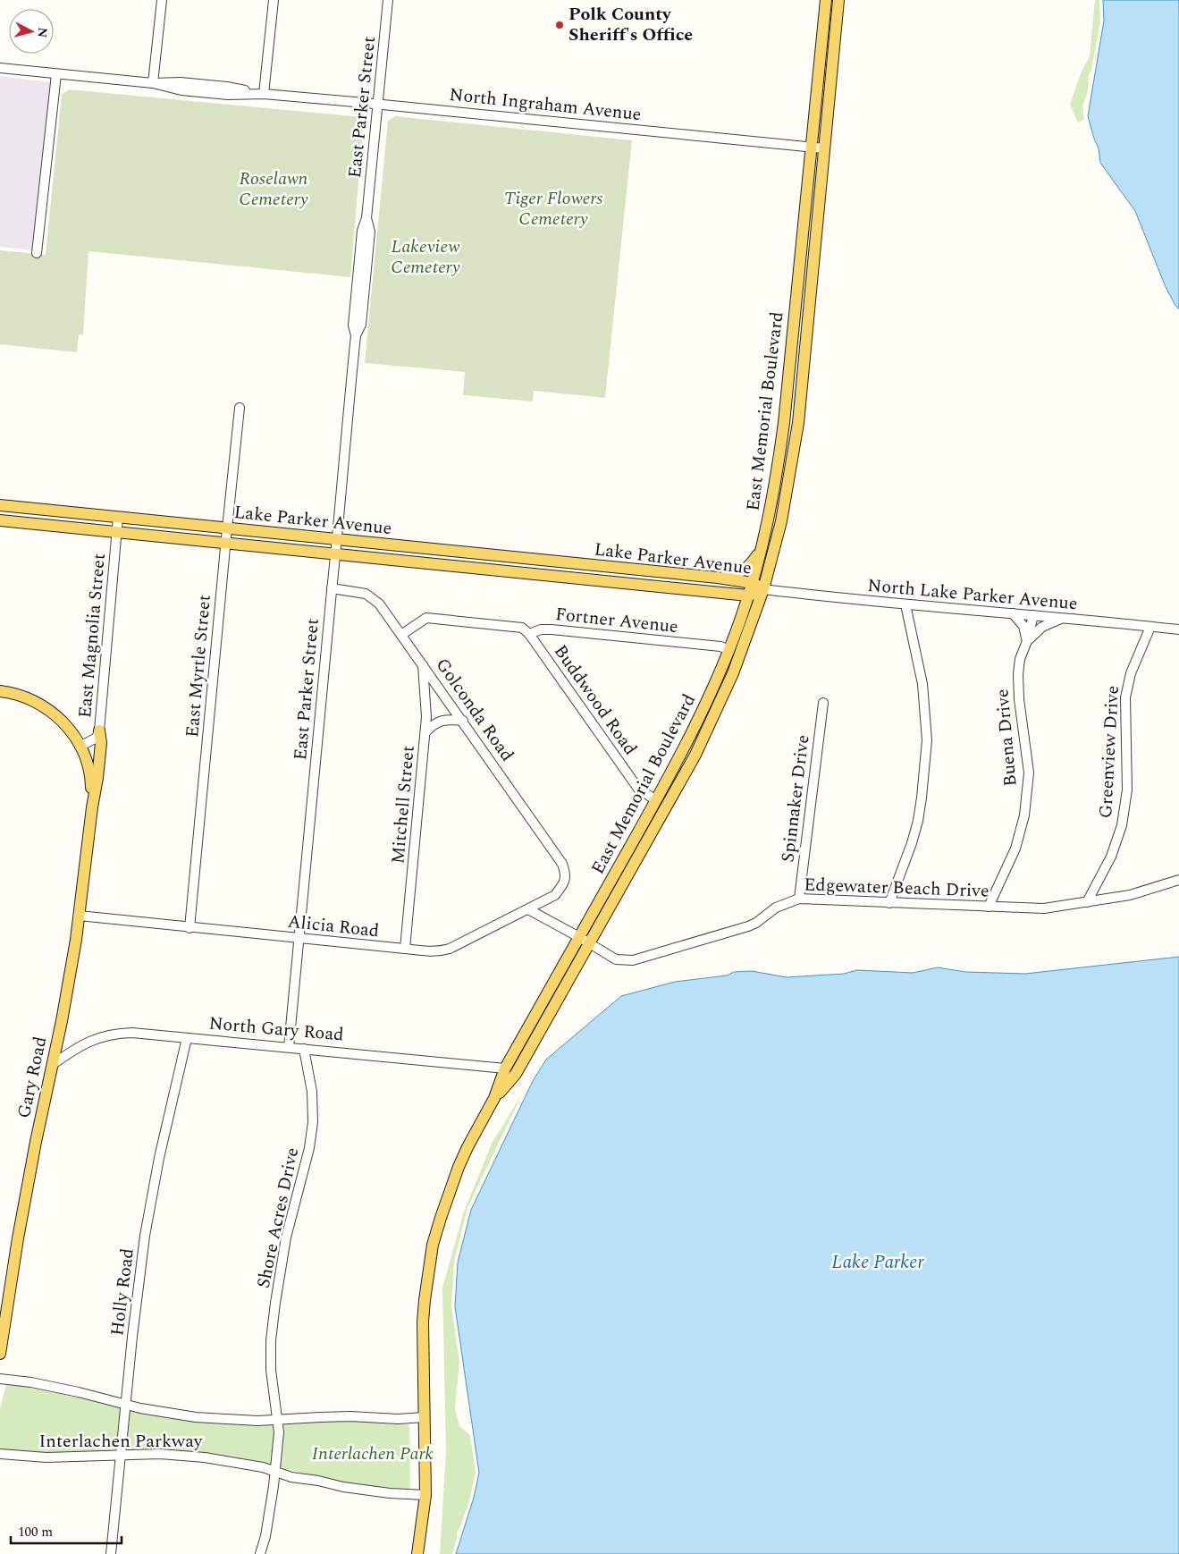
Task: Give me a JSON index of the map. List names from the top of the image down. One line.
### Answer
{"streets":{"main road":["East Memorial Boulevard","Lake Parker Avenue","Gary Road"],"street":["North Ingraham Avenue","East Parker Street","North Lake Parker Avenue","Fortner Avenue","East Magnolia Street","East Myrtle Street","Buddwood Road","Golconda Road","Buena Drive","Greenview Drive","Spinnaker Drive","Mitchell Street","Edgewater Beach Drive","Alicia Road","North Gary Road","Shore Acres Drive","Holly Road","Interlachen Parkway"]},"crossings":[["North Ingraham Avenue","East Parker Street"],["North Ingraham Avenue","East Memorial Boulevard"],["East Parker Street","Lake Parker Avenue"],["East Parker Street","Golconda Road"],["East Parker Street","Alicia Road"],["East Parker Street","North Gary Road"],["East Memorial Boulevard","Lake Parker Avenue"],["East Memorial Boulevard","North Lake Parker Avenue"],["East Memorial Boulevard","Fortner Avenue"],["East Memorial Boulevard","Buddwood Road"],["East Memorial Boulevard","Edgewater Beach Drive"],["East Memorial Boulevard","North Gary Road"],["East Memorial Boulevard","Interlachen Parkway"],["Lake Parker Avenue","North Lake Parker Avenue"],["Lake Parker Avenue","East Magnolia Street"],["Lake Parker Avenue","East Myrtle Street"],["North Lake Parker Avenue","Buena Drive"],["North Lake Parker Avenue","Greenview Drive"],["Fortner Avenue","Buddwood Road"],["Fortner Avenue","Golconda Road"],["East Myrtle Street","Alicia Road"],["Golconda Road","Mitchell Street"],["Golconda Road","Alicia Road"],["Buena Drive","Edgewater Beach Drive"],["Greenview Drive","Edgewater Beach Drive"],["Spinnaker Drive","Edgewater Beach Drive"],["Mitchell Street","Alicia Road"],["Edgewater Beach Drive","Alicia Road"],["Alicia Road","Gary Road"],["North Gary Road","Gary Road"],["North Gary Road","Shore Acres Drive"],["North Gary Road","Holly Road"],["Shore Acres Drive","Interlachen Parkway"],["Holly Road","Interlachen Parkway"]],"water":["Lake Parker"],"parks":["Roselawn Cemetery","Tiger Flowers Cemetery","Lakeview Cemetery","Interlachen Park"],"places":["Polk County Sheriff's Office"],"scale_bar":"100 m","north":"right"}
